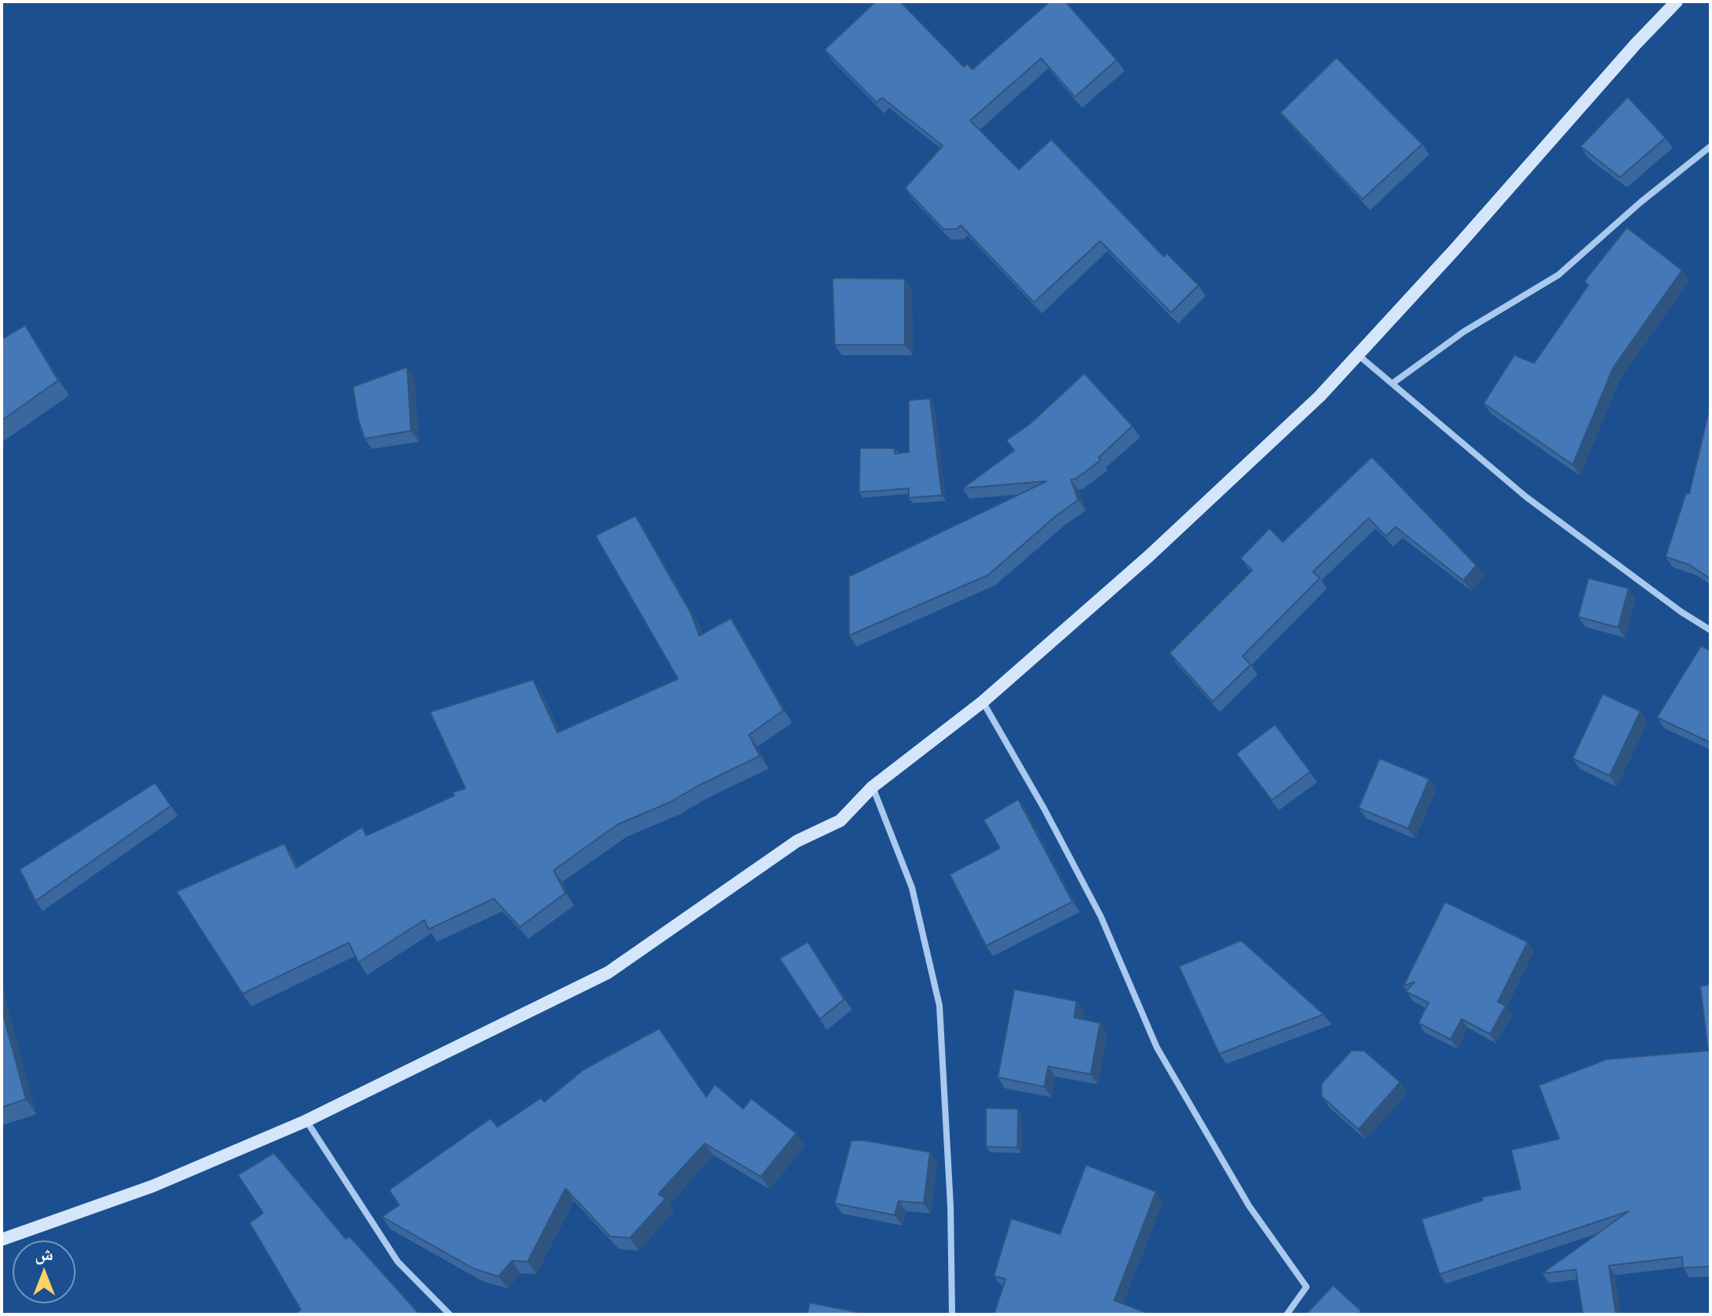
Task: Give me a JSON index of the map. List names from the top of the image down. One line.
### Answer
{"north":"top"}
